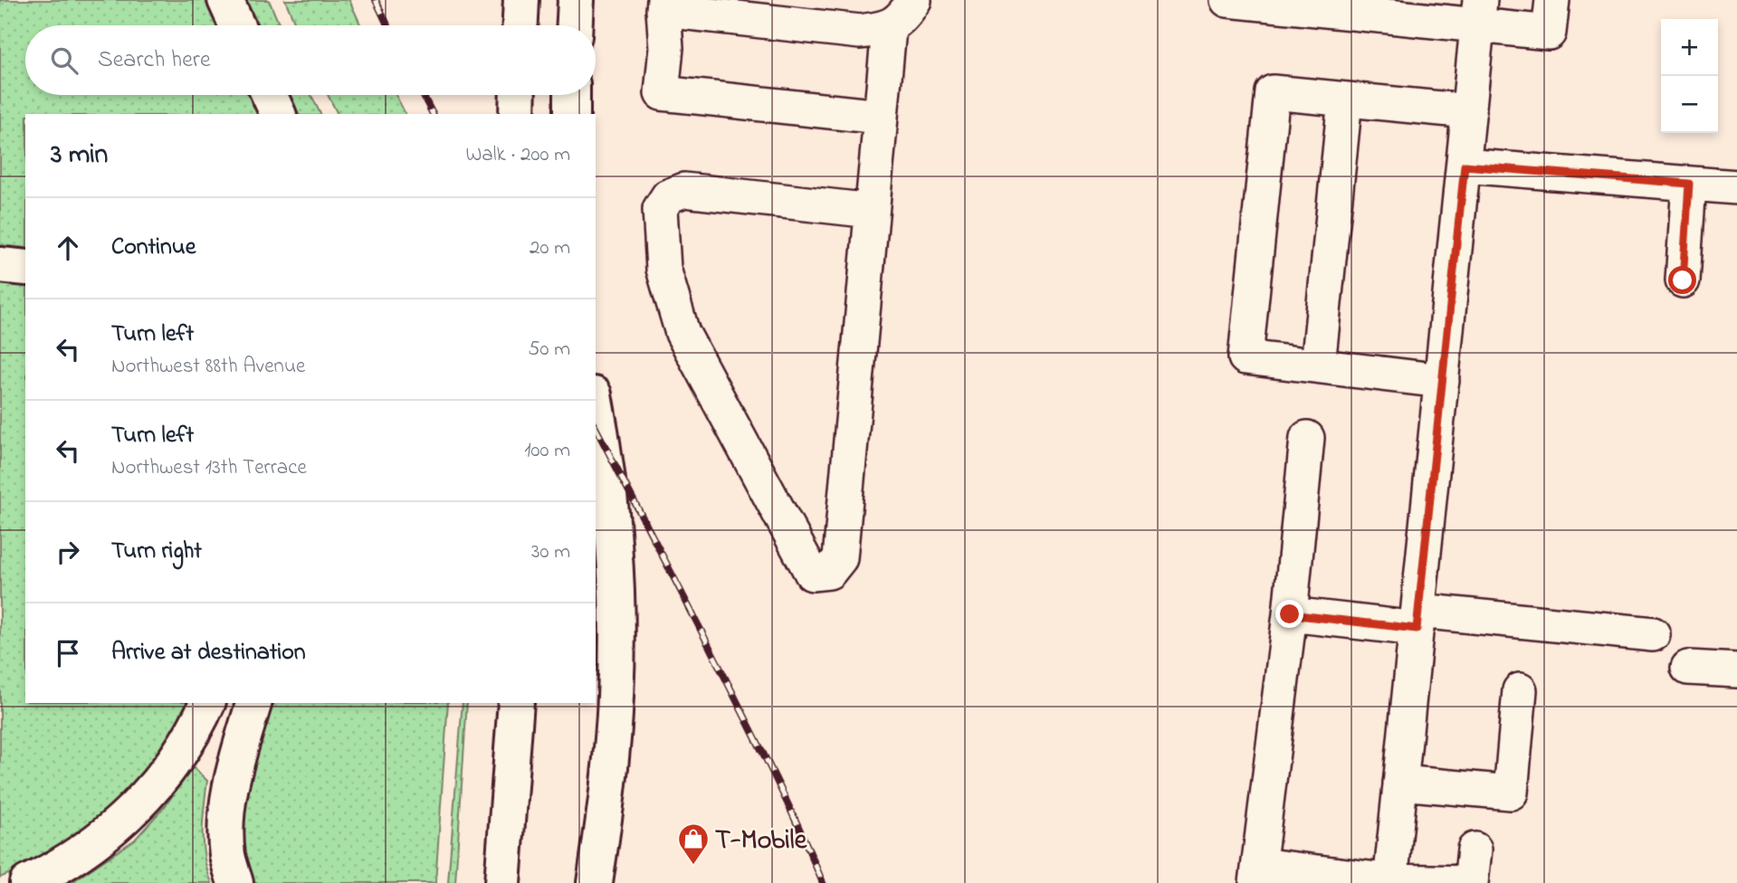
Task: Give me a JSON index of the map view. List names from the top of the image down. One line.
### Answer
{"places":{"shop":["T-Mobile"]},"page":{"map_buttons":["+","−"],"search":"Search here","heading":["3 min","Walk · 200 m"],"list":[["Continue","20 m"],["Turn left","Northwest 88th Avenue","50 m"],["Turn left","Northwest 13th Terrace","100 m"],["Turn right","30 m"],"Arrive at destination"]}}
